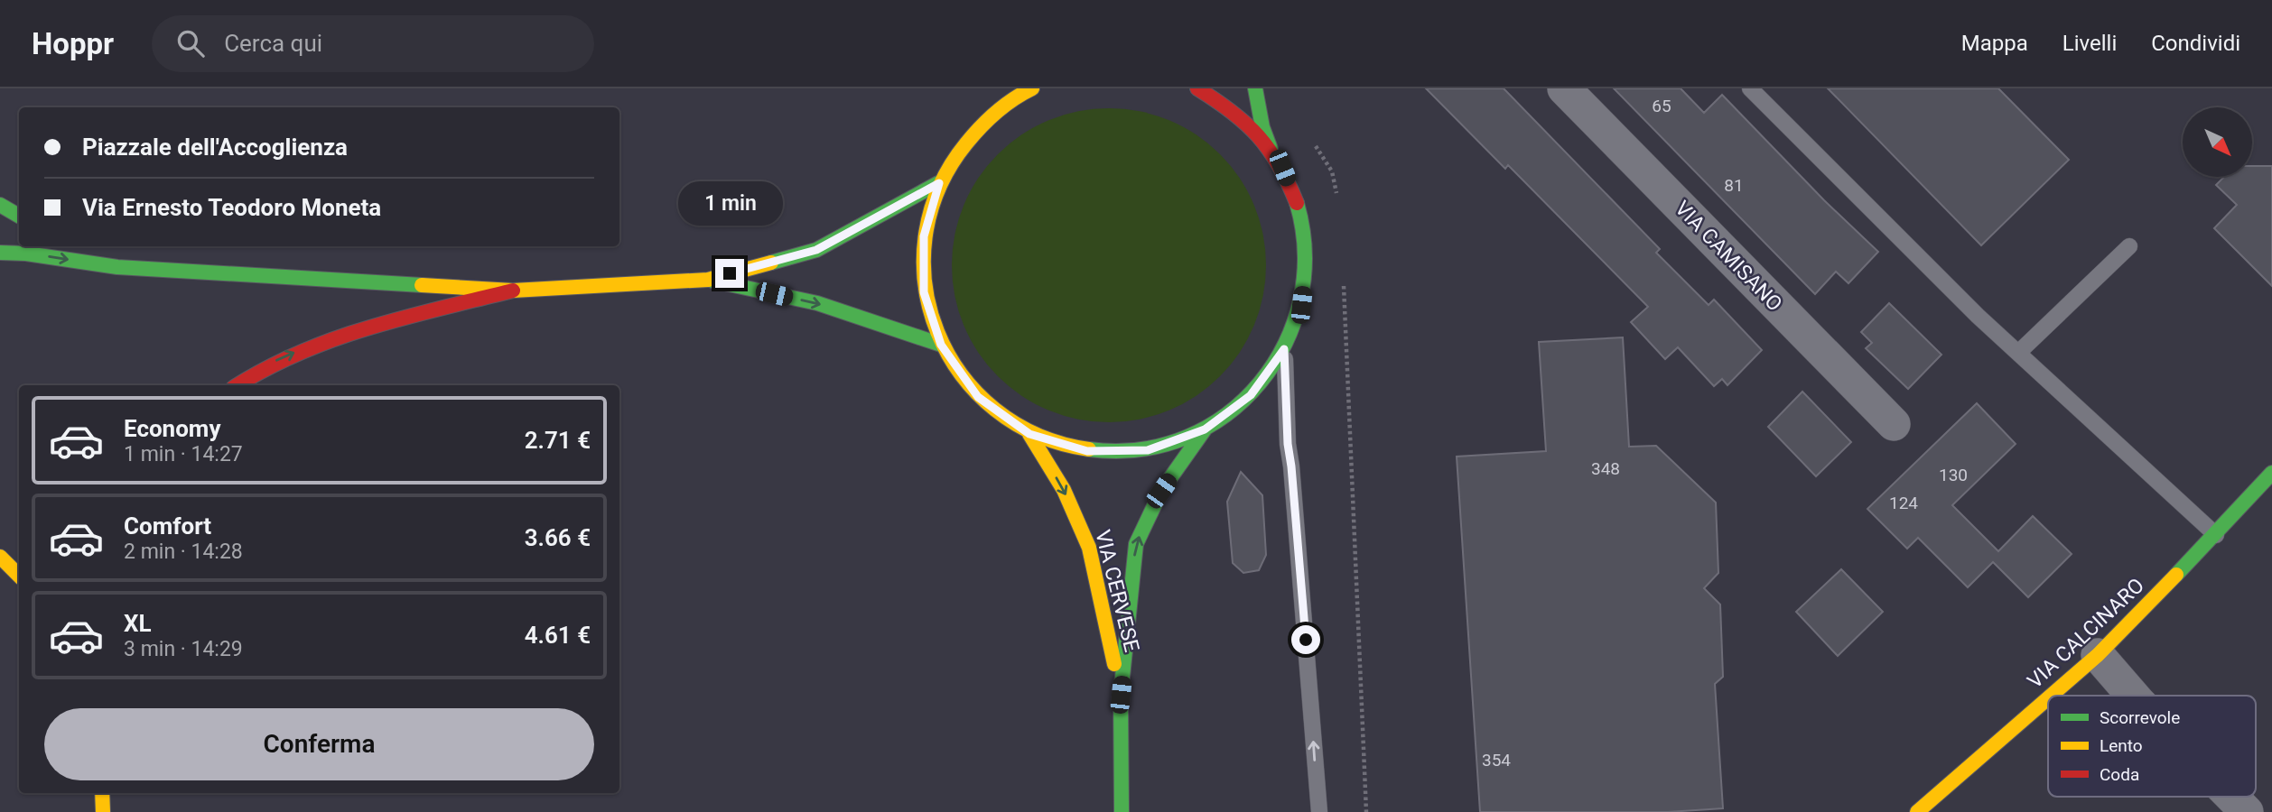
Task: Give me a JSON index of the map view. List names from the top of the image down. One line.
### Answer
{"streets":{"main road":["VIA CERVESE","VIA CALCINARO"],"street":["VIA CAMISANO"]},"house_numbers":["65","81","348","130","124","354"],"legend":["Scorrevole","Lento","Coda"],"north":"bottom right","page":{"header":"Hoppr","search":"Cerca qui","nav":["Mappa","Livelli","Condividi"],"banner":["Piazzale dell'Accoglienza","Via Ernesto Teodoro Moneta"],"bubble":"1 min","list":[{"name":"Economy","note":"1 min · 14:27","value":"2.71 €"},{"name":"Comfort","note":"2 min · 14:28","value":"3.66 €"},{"name":"XL","note":"3 min · 14:29","value":"4.61 €"}],"buttons":"Conferma"}}
